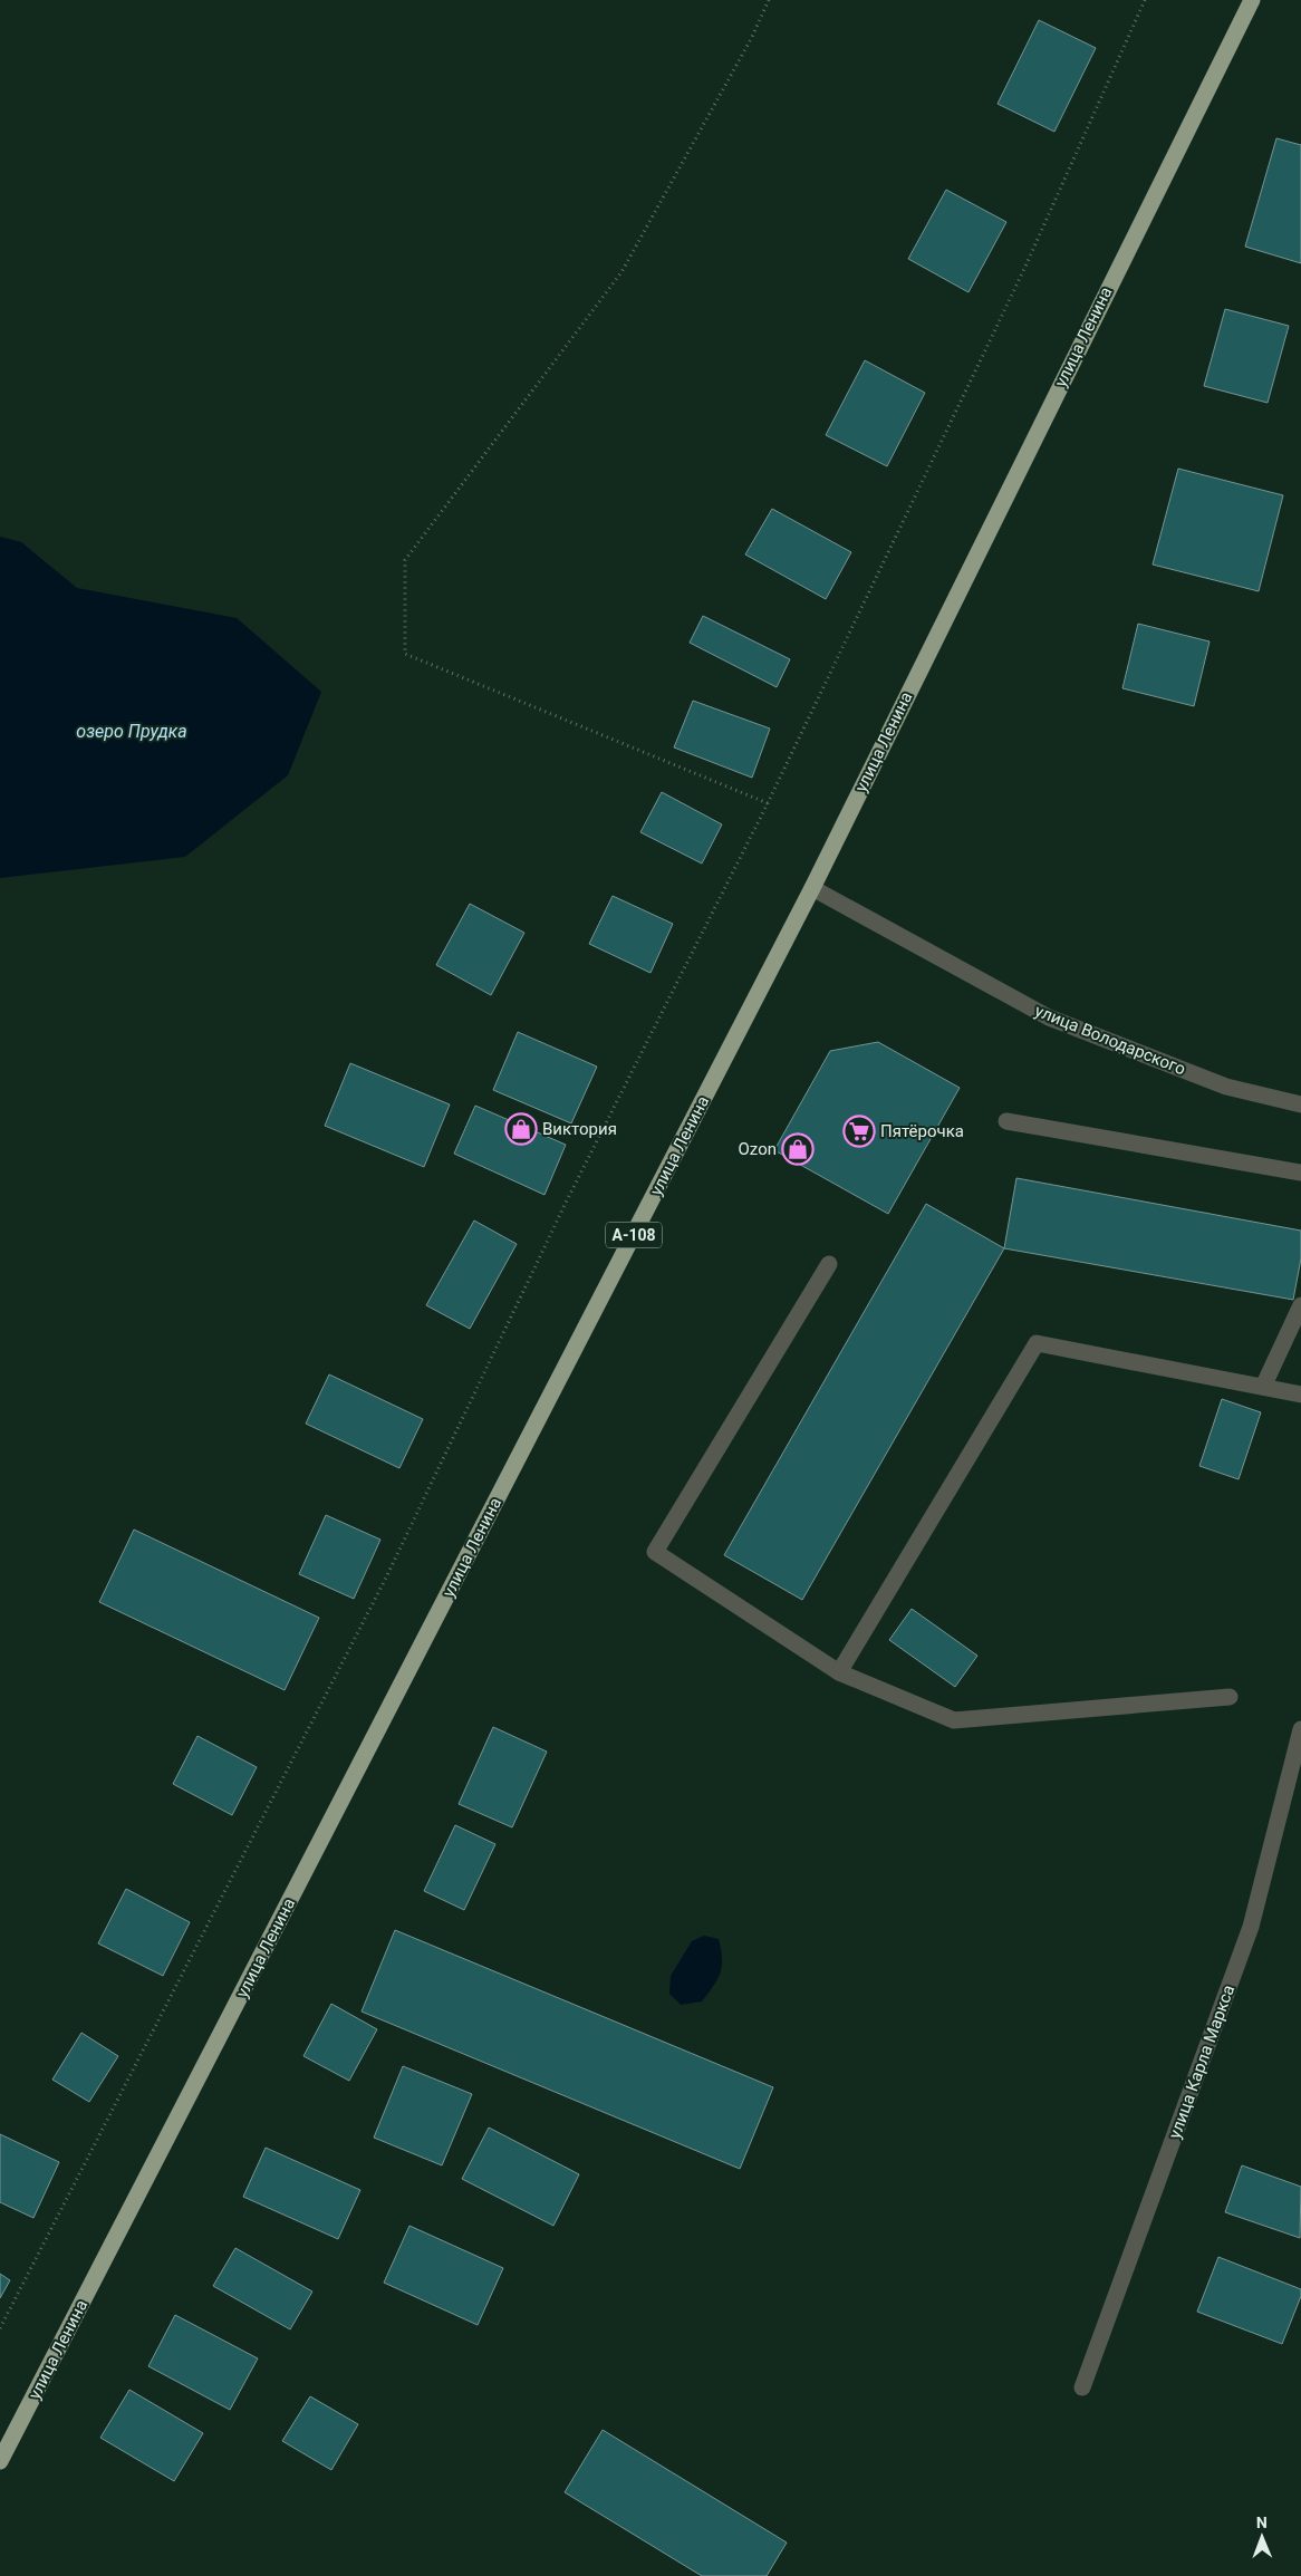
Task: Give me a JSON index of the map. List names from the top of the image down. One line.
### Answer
{"streets":{"highway":["улица Ленина","А-108"],"street":["улица Володарского","улица Карла Маркса"]},"crossings":[["улица Ленина","улица Володарского"]],"water":["озеро Прудка"],"places":{"shop":["Виктория","Ozon"],"supermarket":["Пятёрочка"]},"north":"top"}
